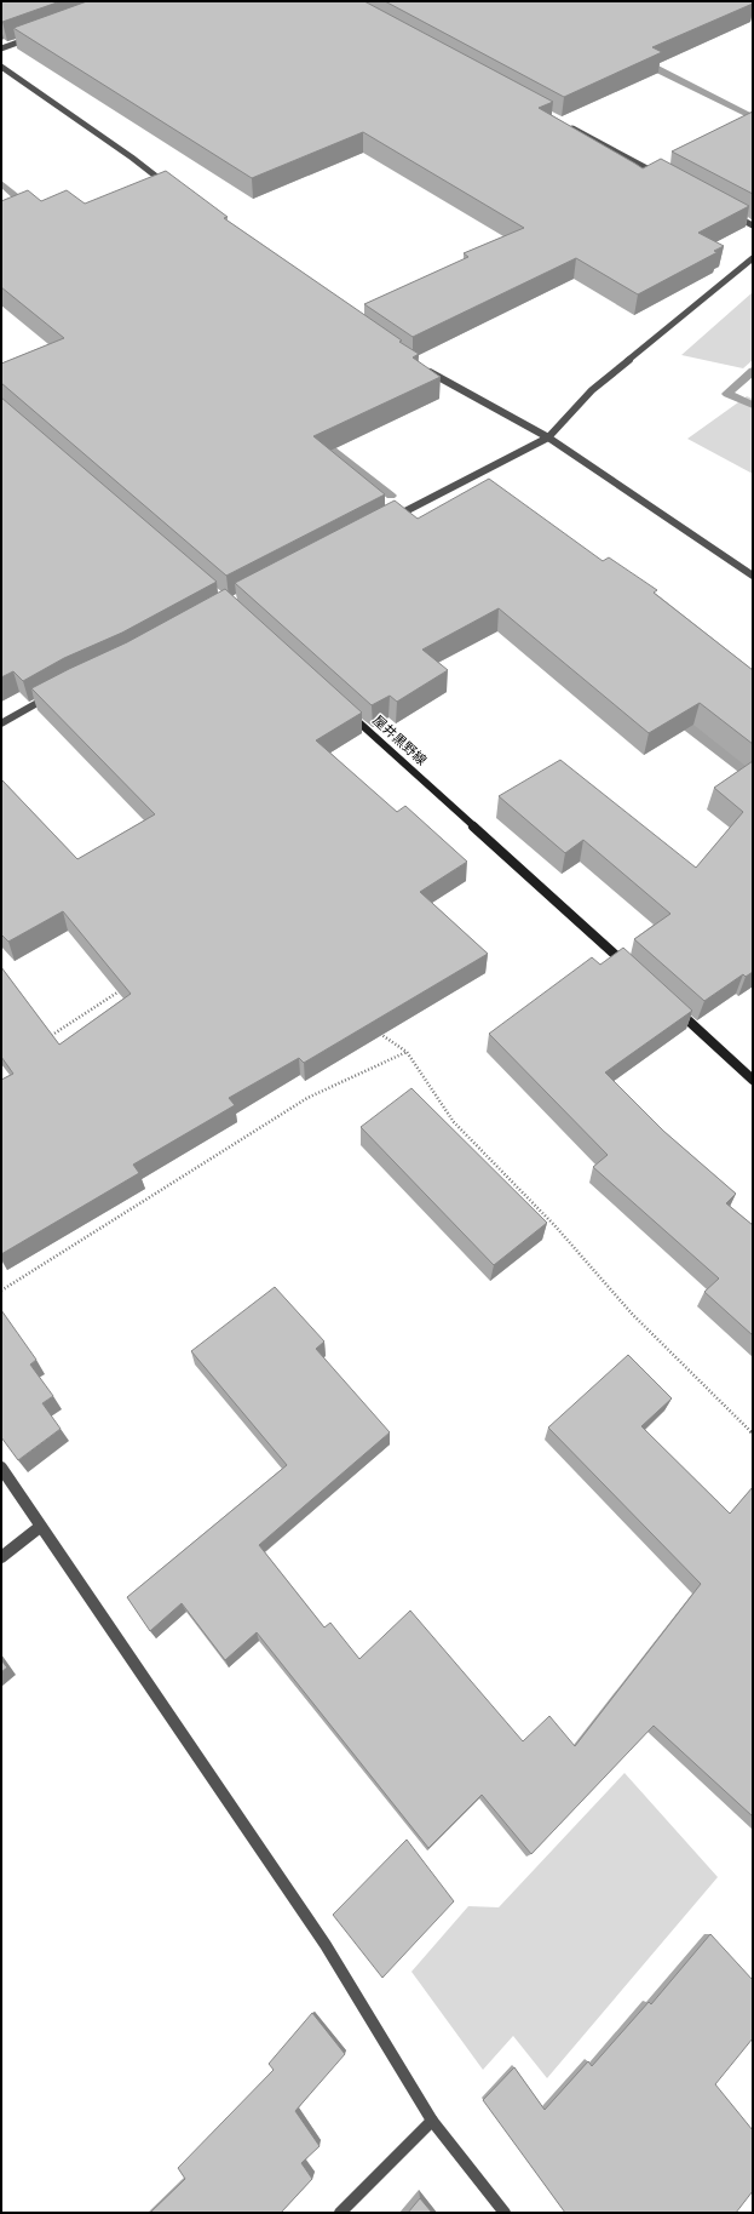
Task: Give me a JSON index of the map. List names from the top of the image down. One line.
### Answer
{"streets":{"main road":["屋井黒野線"]}}
